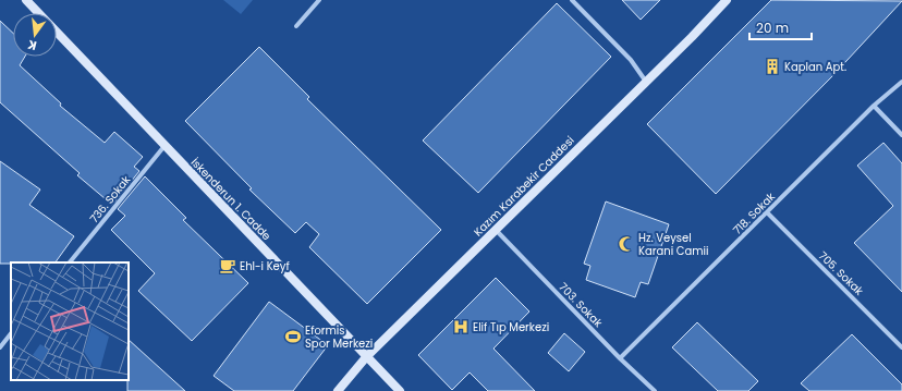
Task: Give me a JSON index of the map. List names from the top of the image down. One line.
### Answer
{"streets":{"street":["Kazım Karabekir Caddesi","736. Sokak","İskenderun 1. Cadde","718. Sokak","705. Sokak","703. Sokak"]},"crossings":[["Kazım Karabekir Caddesi","İskenderun 1. Cadde"],["Kazım Karabekir Caddesi","703. Sokak"],["736. Sokak","İskenderun 1. Cadde"],["718. Sokak","705. Sokak"],["718. Sokak","703. Sokak"]],"places":{"building":["Kaplan Apt."],"mosque":["Hz. Veysel Karani Camii"],"cafe":["Ehl-i Keyf"],"hospital":["Elif Tıp Merkezi"],"sports":["Eformis Spor Merkezi"]},"scale_bar":"20 m","north":"bottom"}
